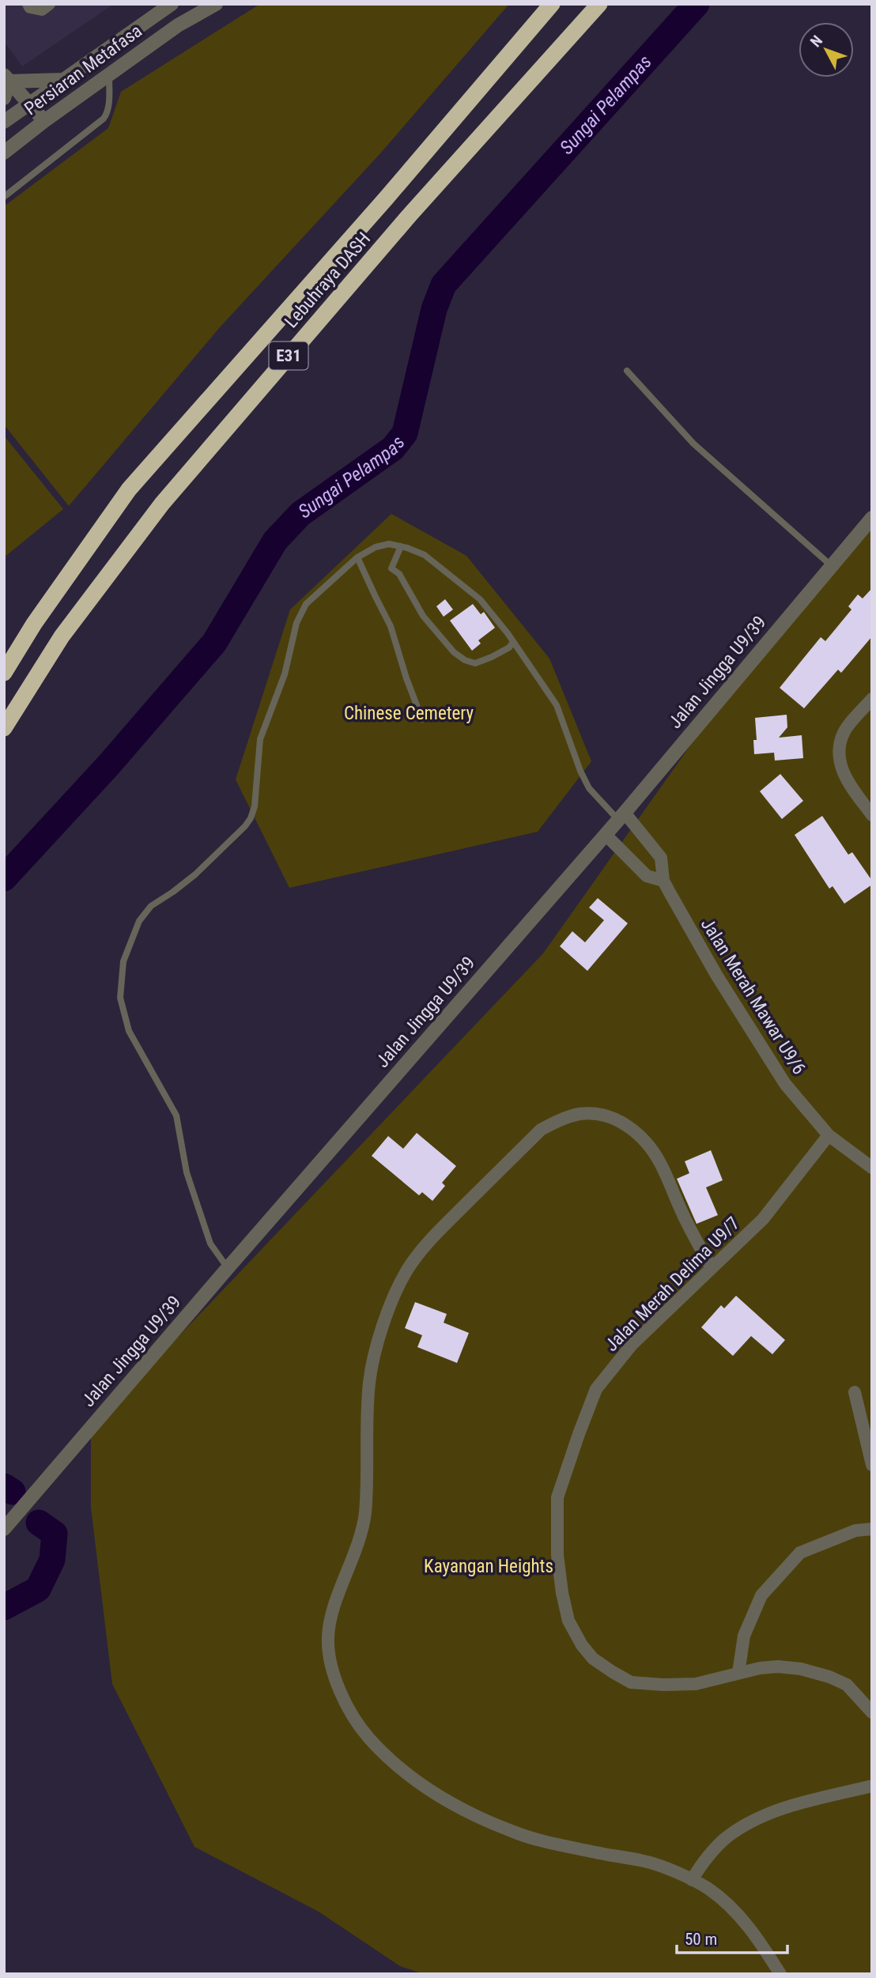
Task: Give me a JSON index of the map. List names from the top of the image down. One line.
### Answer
{"streets":{"highway":["Lebuhraya DASH","E31"],"street":["Persiaran Metafasa","Jalan Jingga U9/39","Jalan Merah Mawar U9/6","Jalan Merah Delima U9/7"]},"crossings":[["Jalan Jingga U9/39","Jalan Merah Mawar U9/6"],["Jalan Merah Mawar U9/6","Jalan Merah Delima U9/7"]],"water":["Sungai Pelampas"],"parks":["Chinese Cemetery","Kayangan Heights"],"scale_bar":"50 m","north":"top left"}
